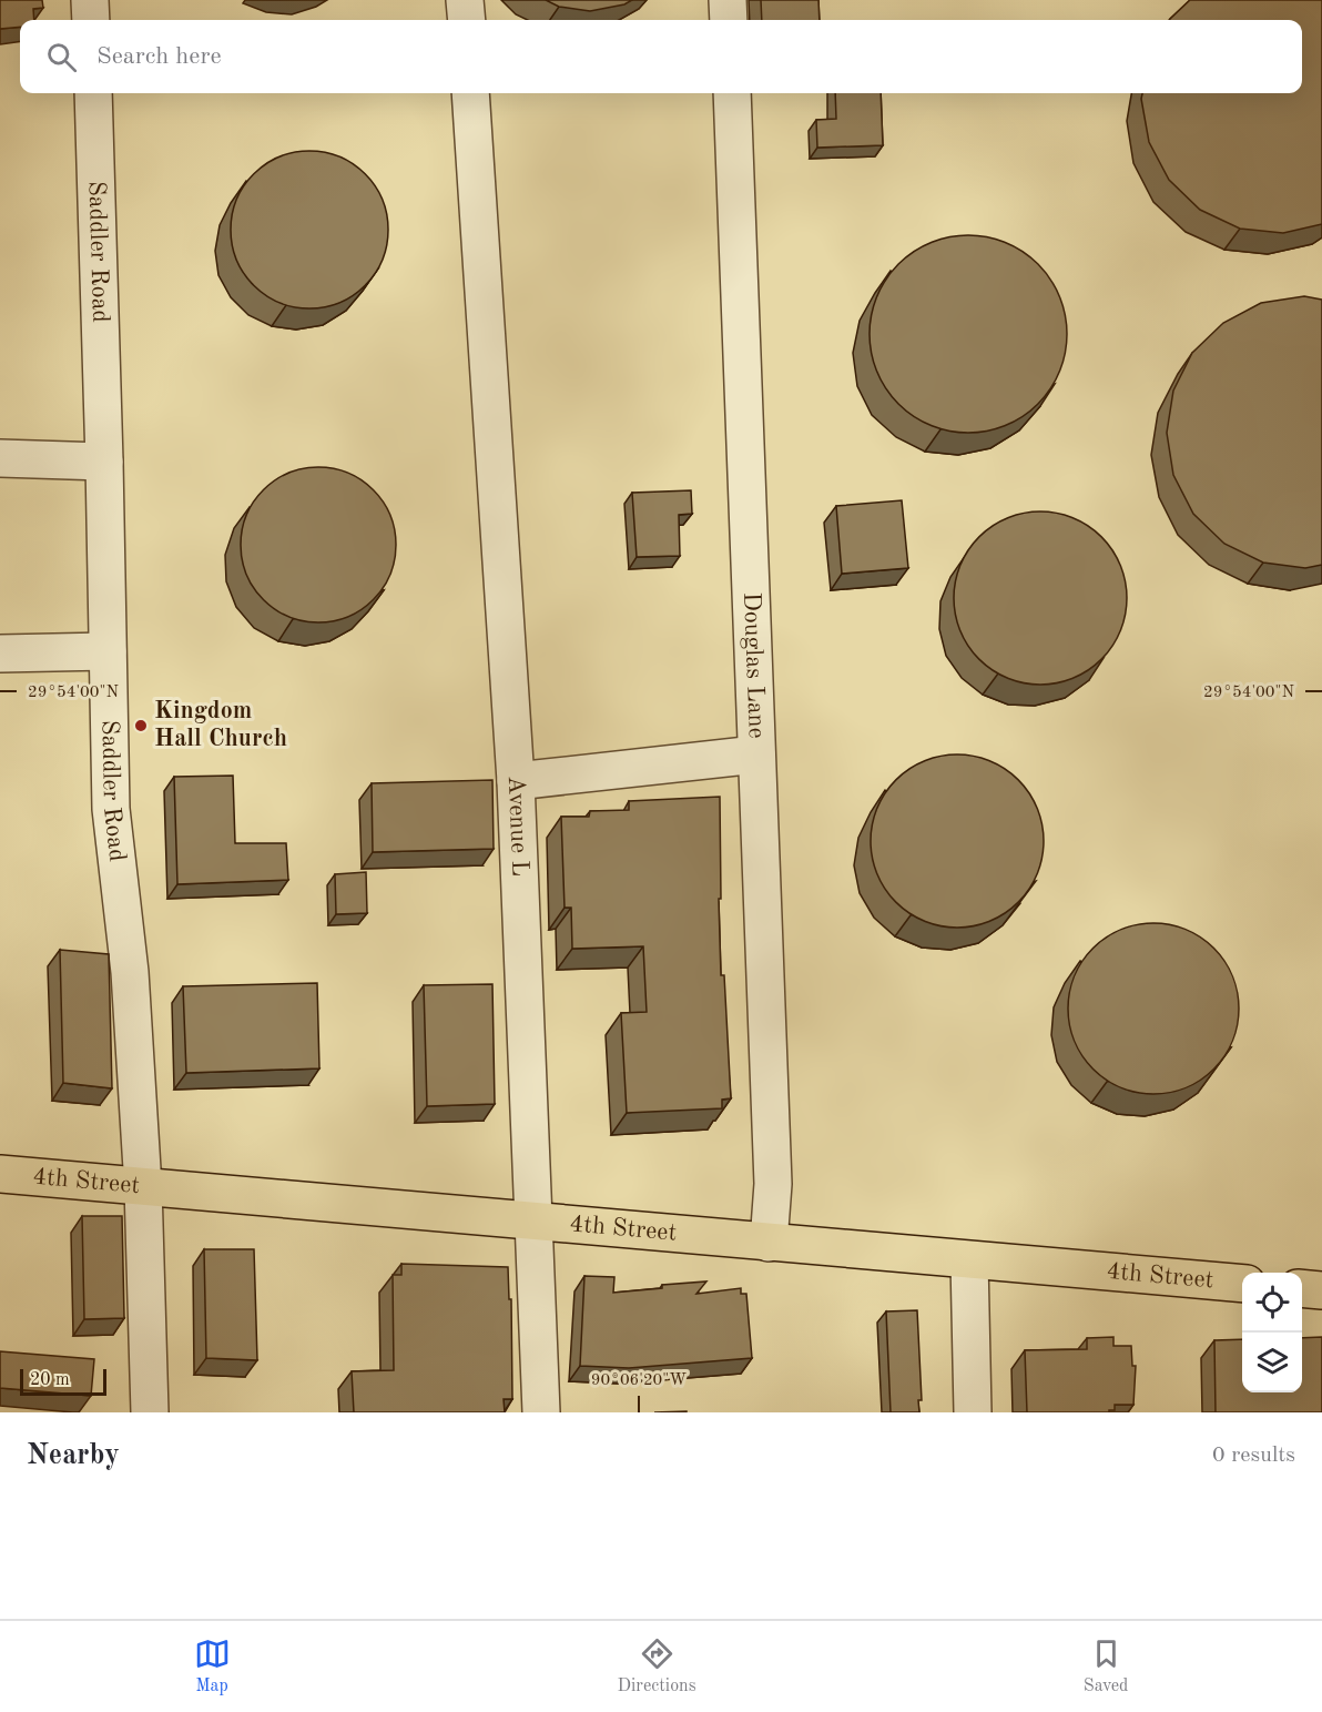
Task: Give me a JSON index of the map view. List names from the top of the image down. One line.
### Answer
{"streets":{"main road":["4th Street"],"street":["Saddler Road","Douglas Lane","Avenue L"]},"crossings":[["Saddler Road","4th Street"],["Douglas Lane","4th Street"],["Avenue L","4th Street"]],"places":["Kingdom Hall Church"],"scale_bar":"20 m","page":{"search":"Search here","scale":"20 m","heading":["Nearby","0 results"],"nav":["Map","Directions","Saved"]},"coordinates":["29°54'00\"N","90°06'20\"W"]}
